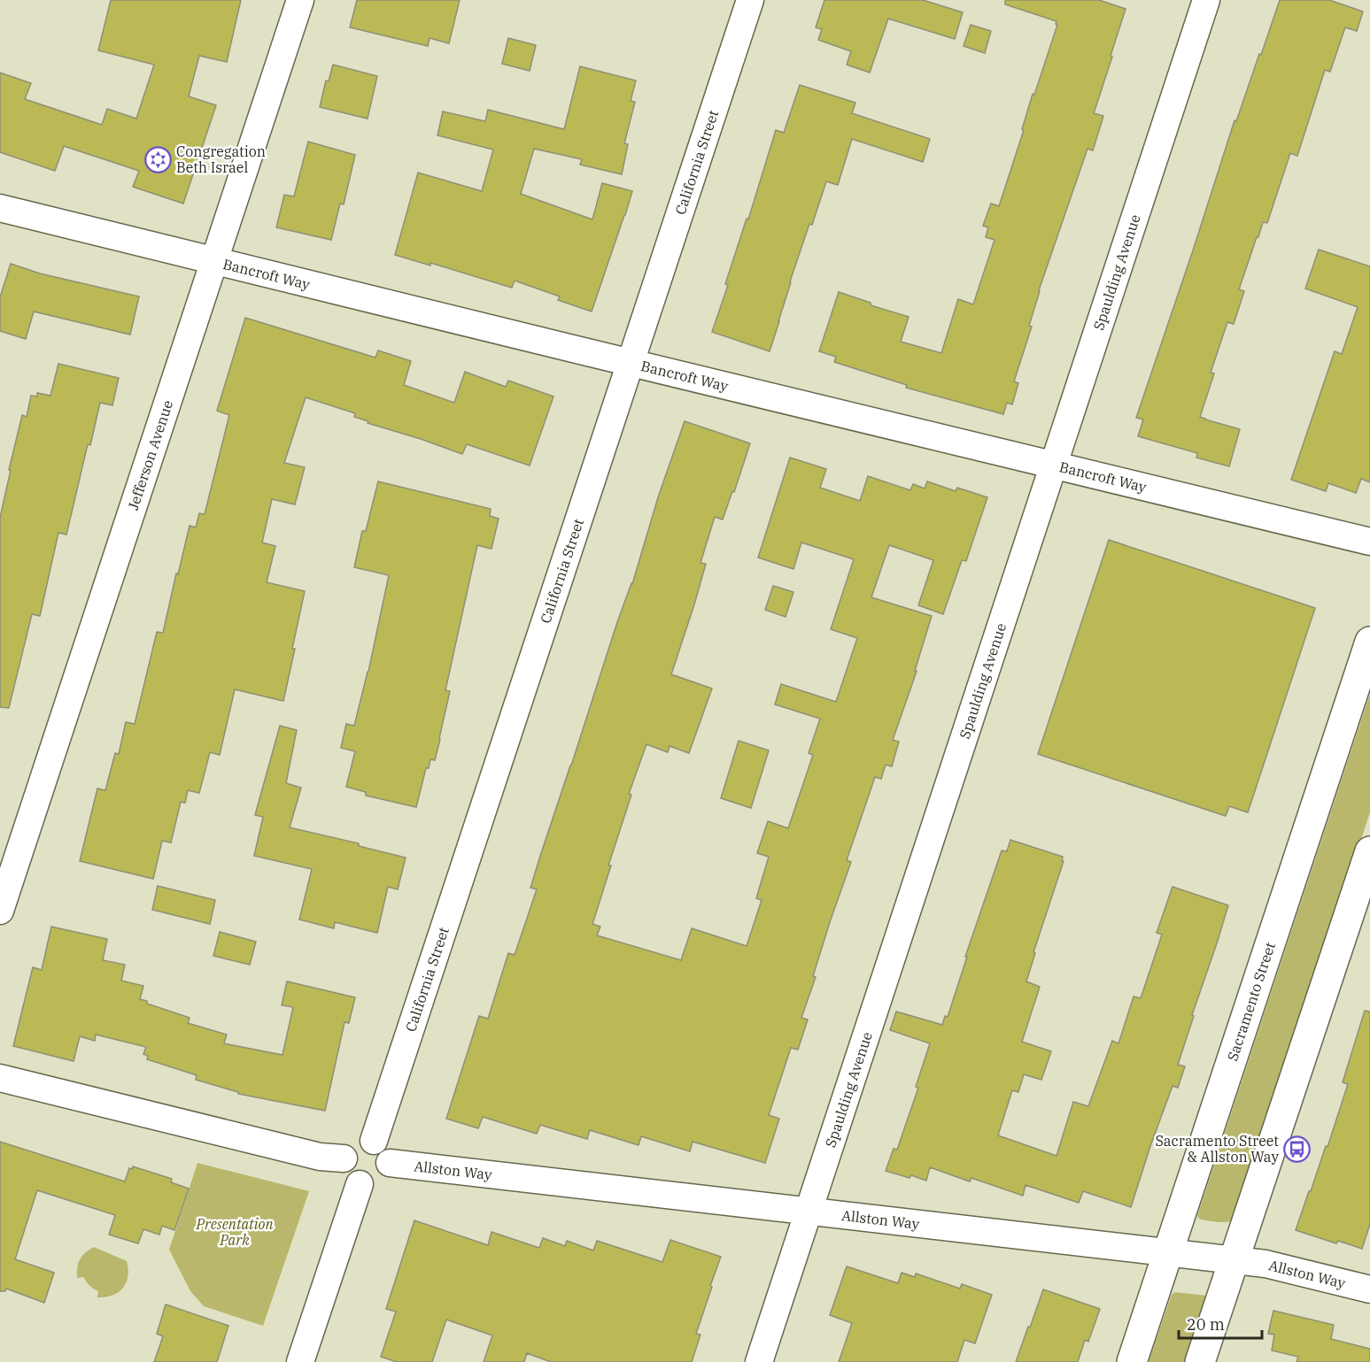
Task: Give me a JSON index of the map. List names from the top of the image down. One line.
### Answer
{"streets":{"street":["California Street","Spaulding Avenue","Bancroft Way","Jefferson Avenue","Sacramento Street","Allston Way"]},"crossings":[["California Street","Bancroft Way"],["California Street","Allston Way"],["Spaulding Avenue","Bancroft Way"],["Spaulding Avenue","Allston Way"],["Bancroft Way","Jefferson Avenue"],["Sacramento Street","Allston Way"]],"parks":["Presentation Park"],"places":{"synagogue":["Congregation Beth Israel"],"bus stop":["Sacramento Street & Allston Way"]},"scale_bar":"20 m"}
